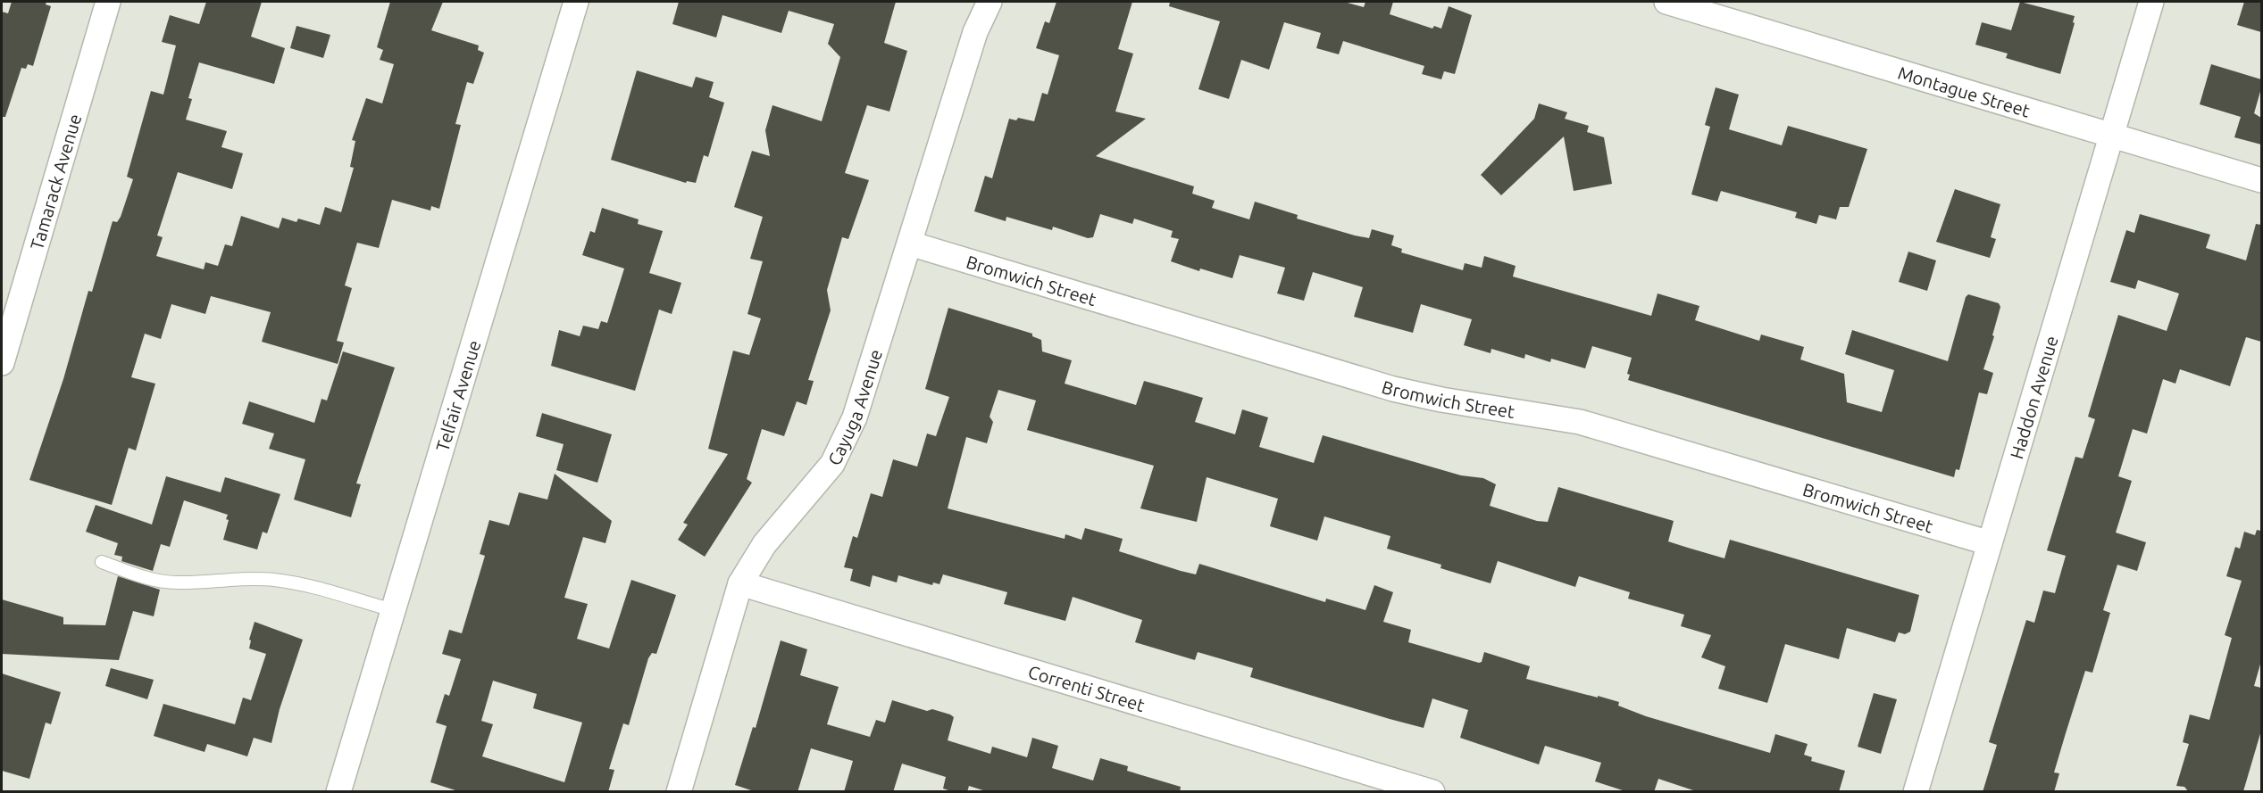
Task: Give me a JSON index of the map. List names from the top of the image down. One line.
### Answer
{"streets":{"street":["Montague Street","Tamarack Avenue","Bromwich Street","Telfair Avenue","Haddon Avenue","Cayuga Avenue","Correnti Street"]},"crossings":[["Montague Street","Haddon Avenue"],["Bromwich Street","Haddon Avenue"],["Bromwich Street","Cayuga Avenue"],["Cayuga Avenue","Correnti Street"]]}
